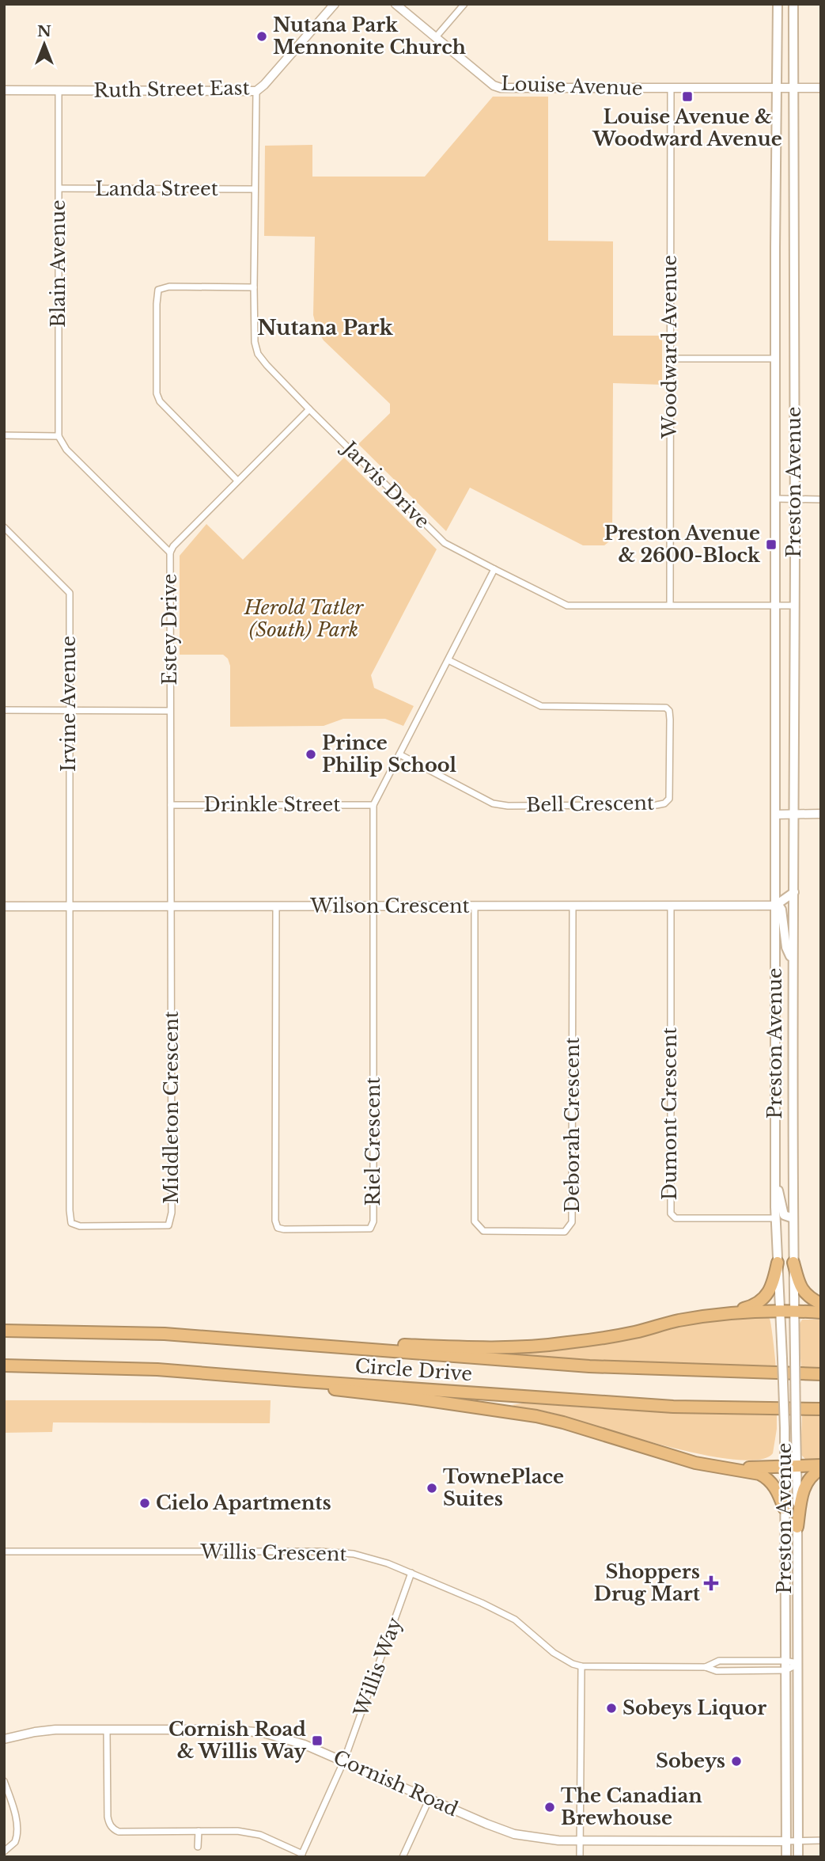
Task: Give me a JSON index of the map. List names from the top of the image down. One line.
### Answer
{"streets":{"highway":["Circle Drive"],"main road":["Preston Avenue"],"street":["Louise Avenue","Ruth Street East","Landa Street","Blain Avenue","Woodward Avenue","Jarvis Drive","Estey Drive","Irvine Avenue","Bell Crescent","Drinkle Street","Wilson Crescent","Middleton Crescent","Dumont Crescent","Deborah Crescent","Riel Crescent","Willis Crescent","Willis Way","Cornish Road"]},"crossings":[["Louise Avenue","Woodward Avenue"],["Louise Avenue","Preston Avenue"],["Ruth Street East","Blain Avenue"],["Ruth Street East","Jarvis Drive"],["Landa Street","Blain Avenue"],["Landa Street","Jarvis Drive"],["Woodward Avenue","Jarvis Drive"],["Preston Avenue","Jarvis Drive"],["Preston Avenue","Wilson Crescent"],["Preston Avenue","Dumont Crescent"],["Preston Avenue","Willis Crescent"],["Preston Avenue","Cornish Road"],["Jarvis Drive","Estey Drive"],["Estey Drive","Drinkle Street"],["Estey Drive","Wilson Crescent"],["Estey Drive","Middleton Crescent"],["Irvine Avenue","Wilson Crescent"],["Irvine Avenue","Middleton Crescent"],["Wilson Crescent","Middleton Crescent"],["Wilson Crescent","Dumont Crescent"],["Wilson Crescent","Deborah Crescent"],["Wilson Crescent","Riel Crescent"],["Willis Crescent","Willis Way"],["Willis Way","Cornish Road"]],"districts":["Nutana Park"],"parks":["Herold Tatler (South) Park"],"places":{"other":["Nutana Park Mennonite Church","Prince Philip School","TownePlace Suites","Cielo Apartments","Sobeys Liquor","Sobeys","The Canadian Brewhouse"],"transit":["Louise Avenue & Woodward Avenue","Preston Avenue & 2600-Block","Cornish Road & Willis Way"],"health":["Shoppers Drug Mart"]},"north":"top"}
